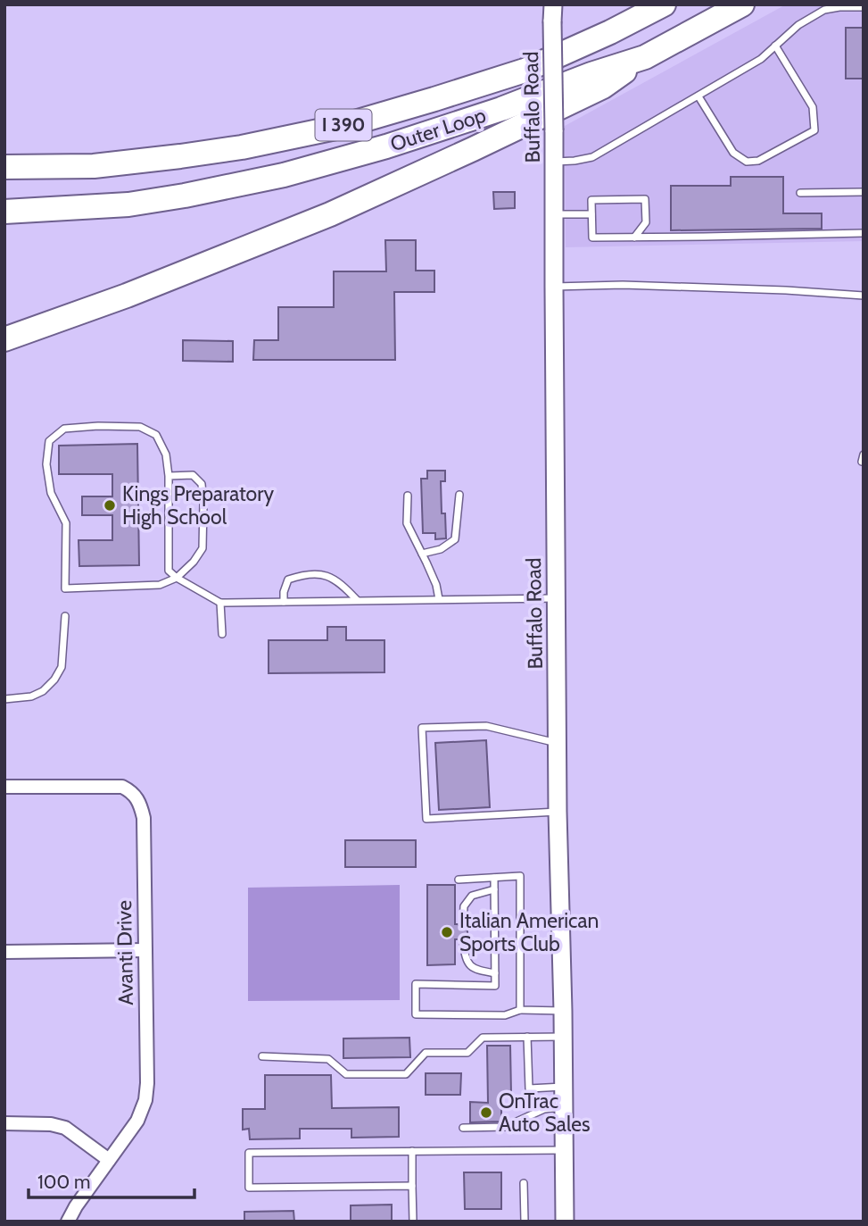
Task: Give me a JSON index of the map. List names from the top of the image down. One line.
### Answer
{"streets":{"highway":["I 390","Outer Loop"],"main road":["Buffalo Road"],"street":["Avanti Drive"]},"places":["Kings Preparatory High School","Italian American Sports Club","OnTrac Auto Sales"],"scale_bar":"100 m"}
